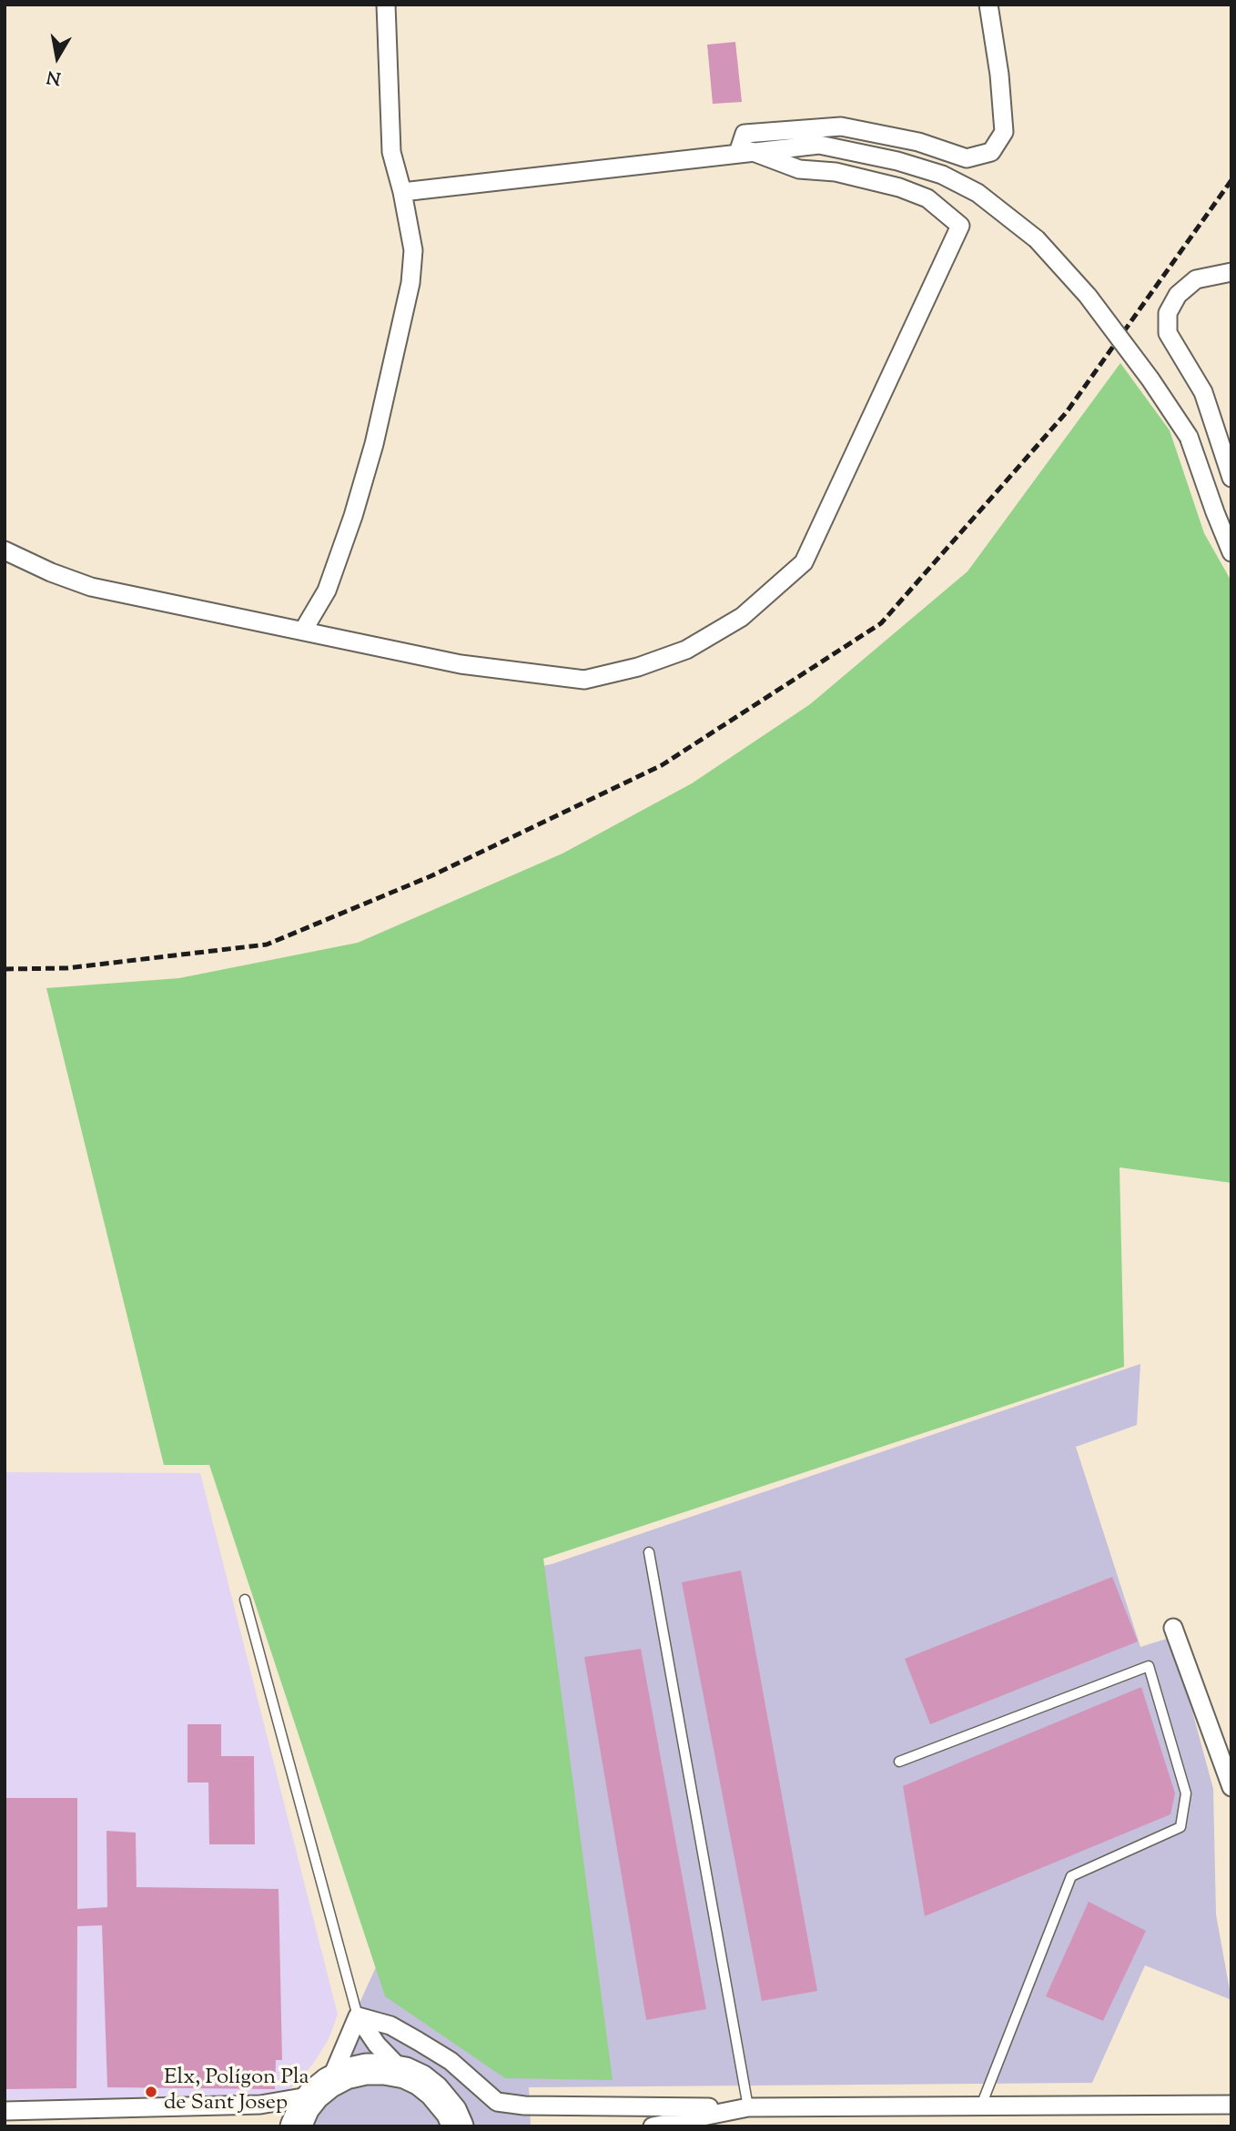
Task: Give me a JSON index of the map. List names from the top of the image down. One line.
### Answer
{"places":["Elx, Polígon Pla de Sant Josep"],"north":"bottom"}
